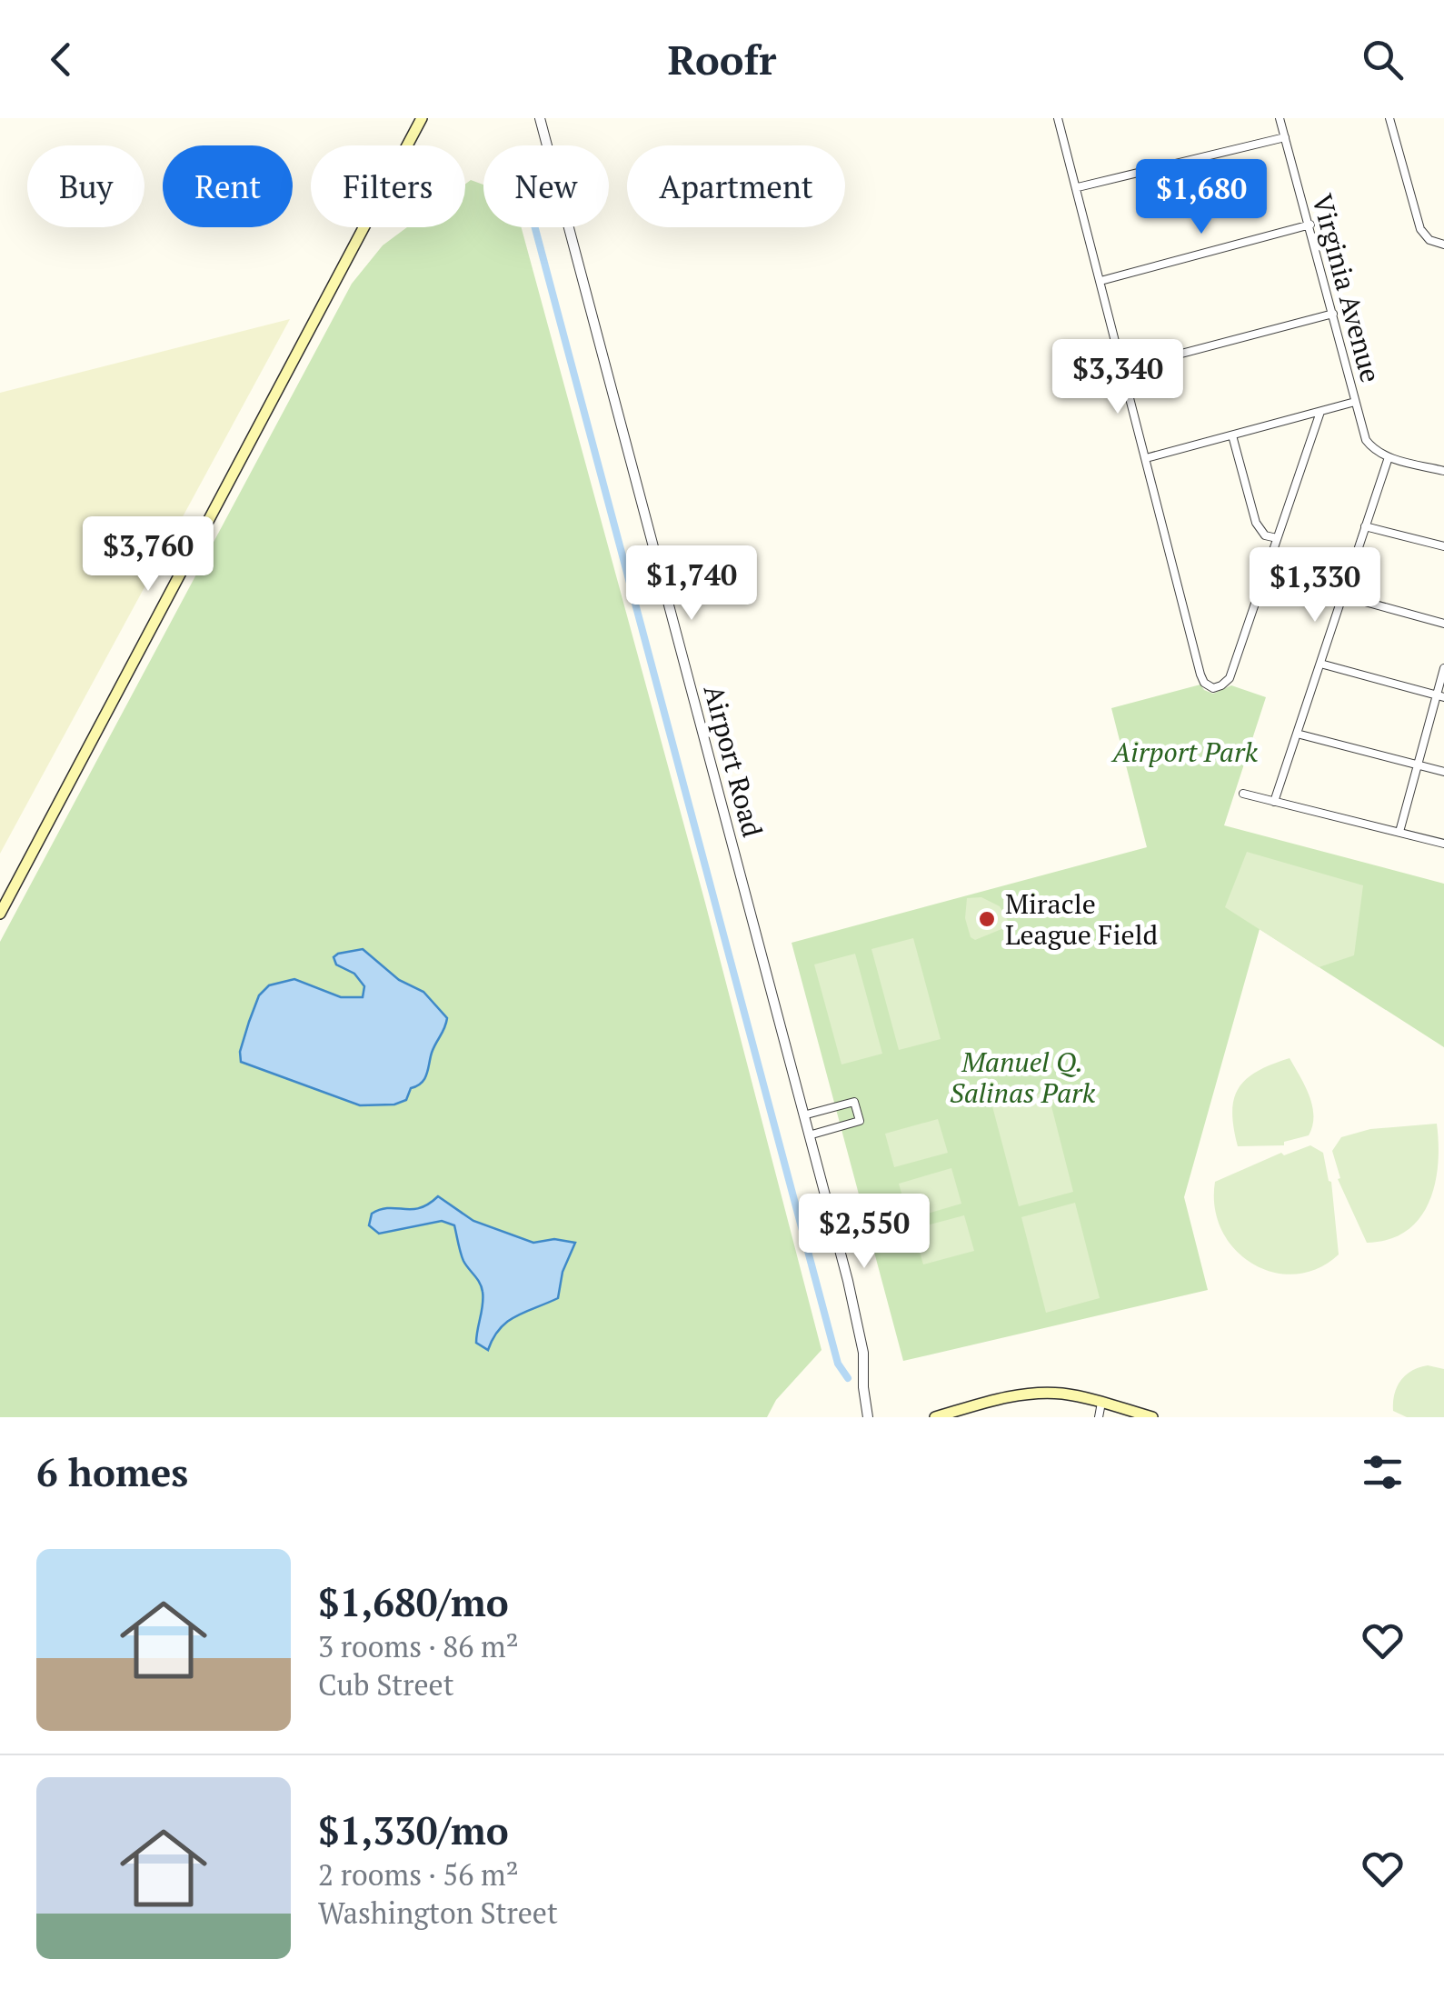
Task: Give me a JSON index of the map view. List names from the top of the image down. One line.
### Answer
{"streets":{"street":["Virginia Avenue","Airport Road"]},"parks":["Airport Park","Manuel Q. Salinas Park"],"places":["Miracle League Field"],"page":{"header":"Roofr","chip":["Buy","Rent","Filters","New","Apartment"],"price":["$1,680","$3,340","$3,760","$1,740","$1,330","$2,550"],"heading":"6 homes","list":[{"name":"$1,680/mo","note":"3 rooms · 86 m² · Cub Street"},{"name":"$1,330/mo","note":"2 rooms · 56 m² · Washington Street"}]}}
